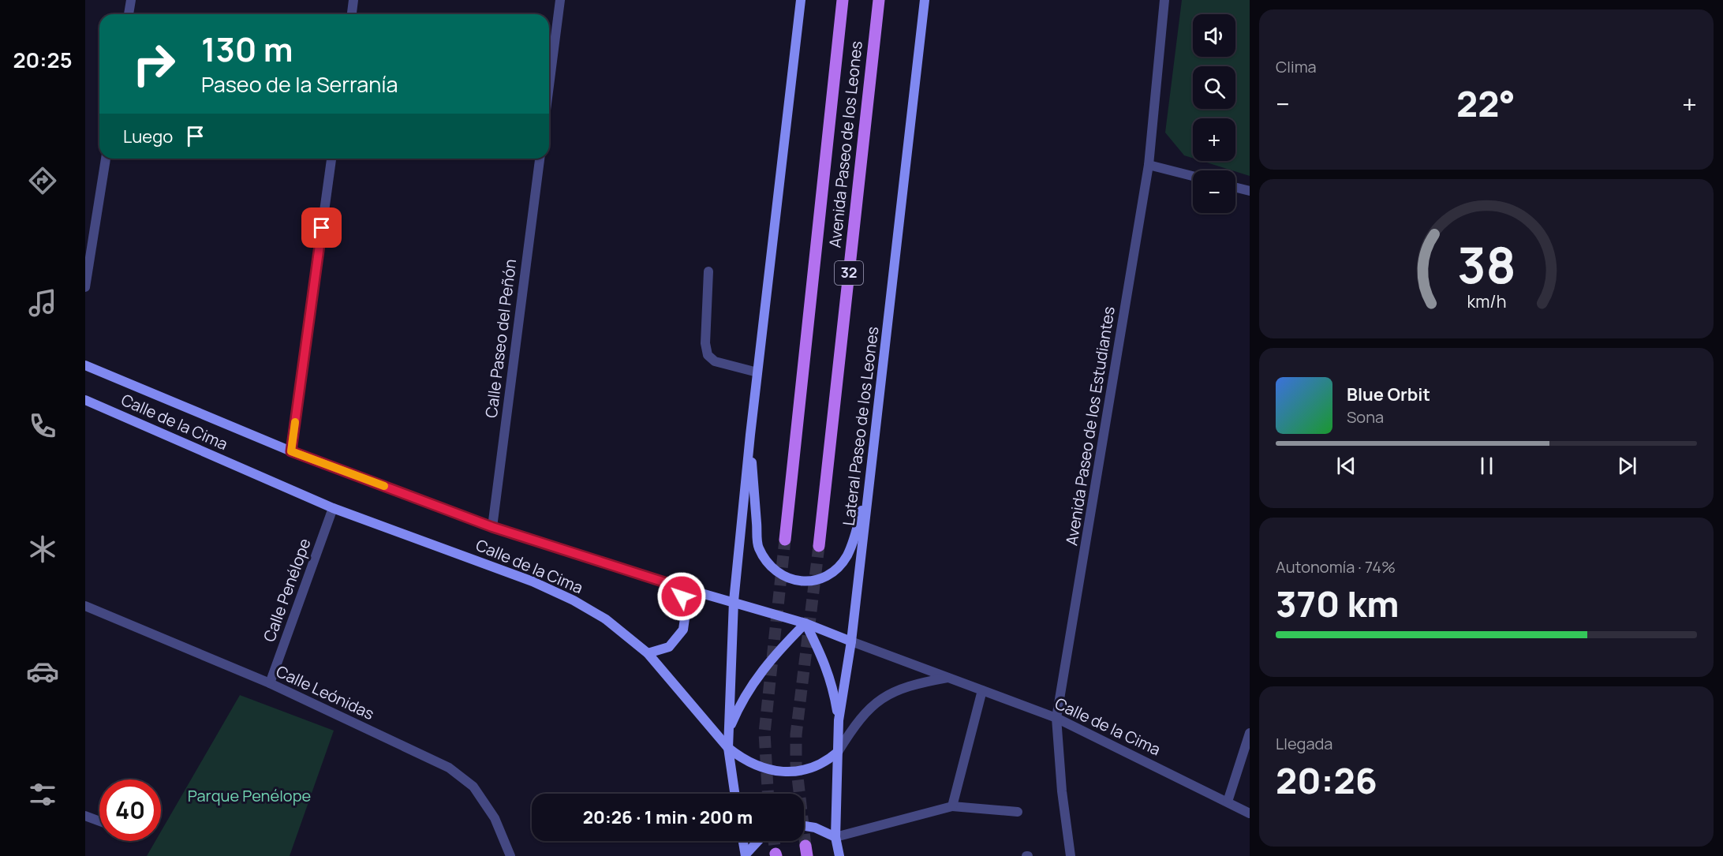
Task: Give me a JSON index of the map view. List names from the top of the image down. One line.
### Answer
{"streets":{"main road":["Avenida Paseo de los Leones","32"],"street":["Calle Paseo del Peñón","Calle de la Cima","Lateral Paseo de los Leones","Avenida Paseo de los Estudiantes","Calle Penélope","Calle Leónidas"]},"crossings":[["Calle Paseo del Peñón","Calle de la Cima"],["Calle de la Cima","Lateral Paseo de los Leones"],["Calle de la Cima","Avenida Paseo de los Estudiantes"],["Calle de la Cima","Calle Penélope"],["Calle Penélope","Calle Leónidas"]],"parks":["Parque Penélope"],"page":{"tabs":"20:25","tile":["Clima",["Autonomía · 74%","370 km"],["Llegada","20:26"]],"map_buttons":["+","−"],"turn":["130 m","Paseo de la Serranía"],"heat":["−","22°","+"],"then":"Luego","song":["Blue Orbit","Sona"],"limit":"40","trip":"20:26 · 1 min · 200 m","gauge":["38","km/h"]}}
